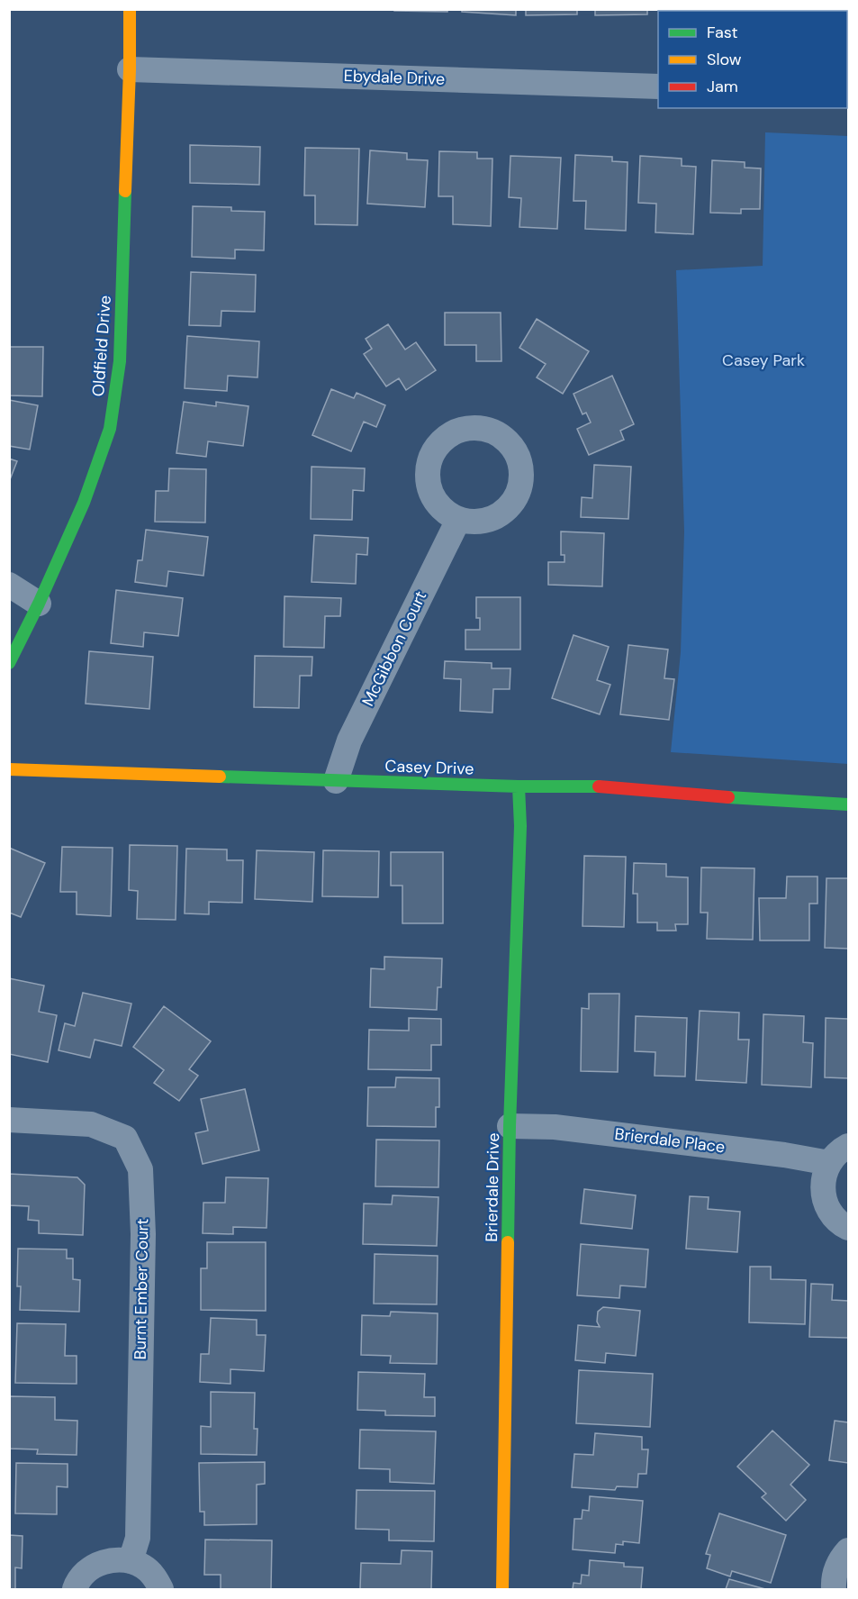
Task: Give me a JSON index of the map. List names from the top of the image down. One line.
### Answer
{"streets":{"street":["Ebydale Drive","Oldfield Drive","McGibbon Court","Casey Drive","Brierdale Place","Brierdale Drive","Burnt Ember Court"]},"crossings":[["Ebydale Drive","Oldfield Drive"],["McGibbon Court","Casey Drive"],["Casey Drive","Brierdale Drive"],["Brierdale Place","Brierdale Drive"]],"parks":["Casey Park"],"legend":["Fast","Slow","Jam"]}
